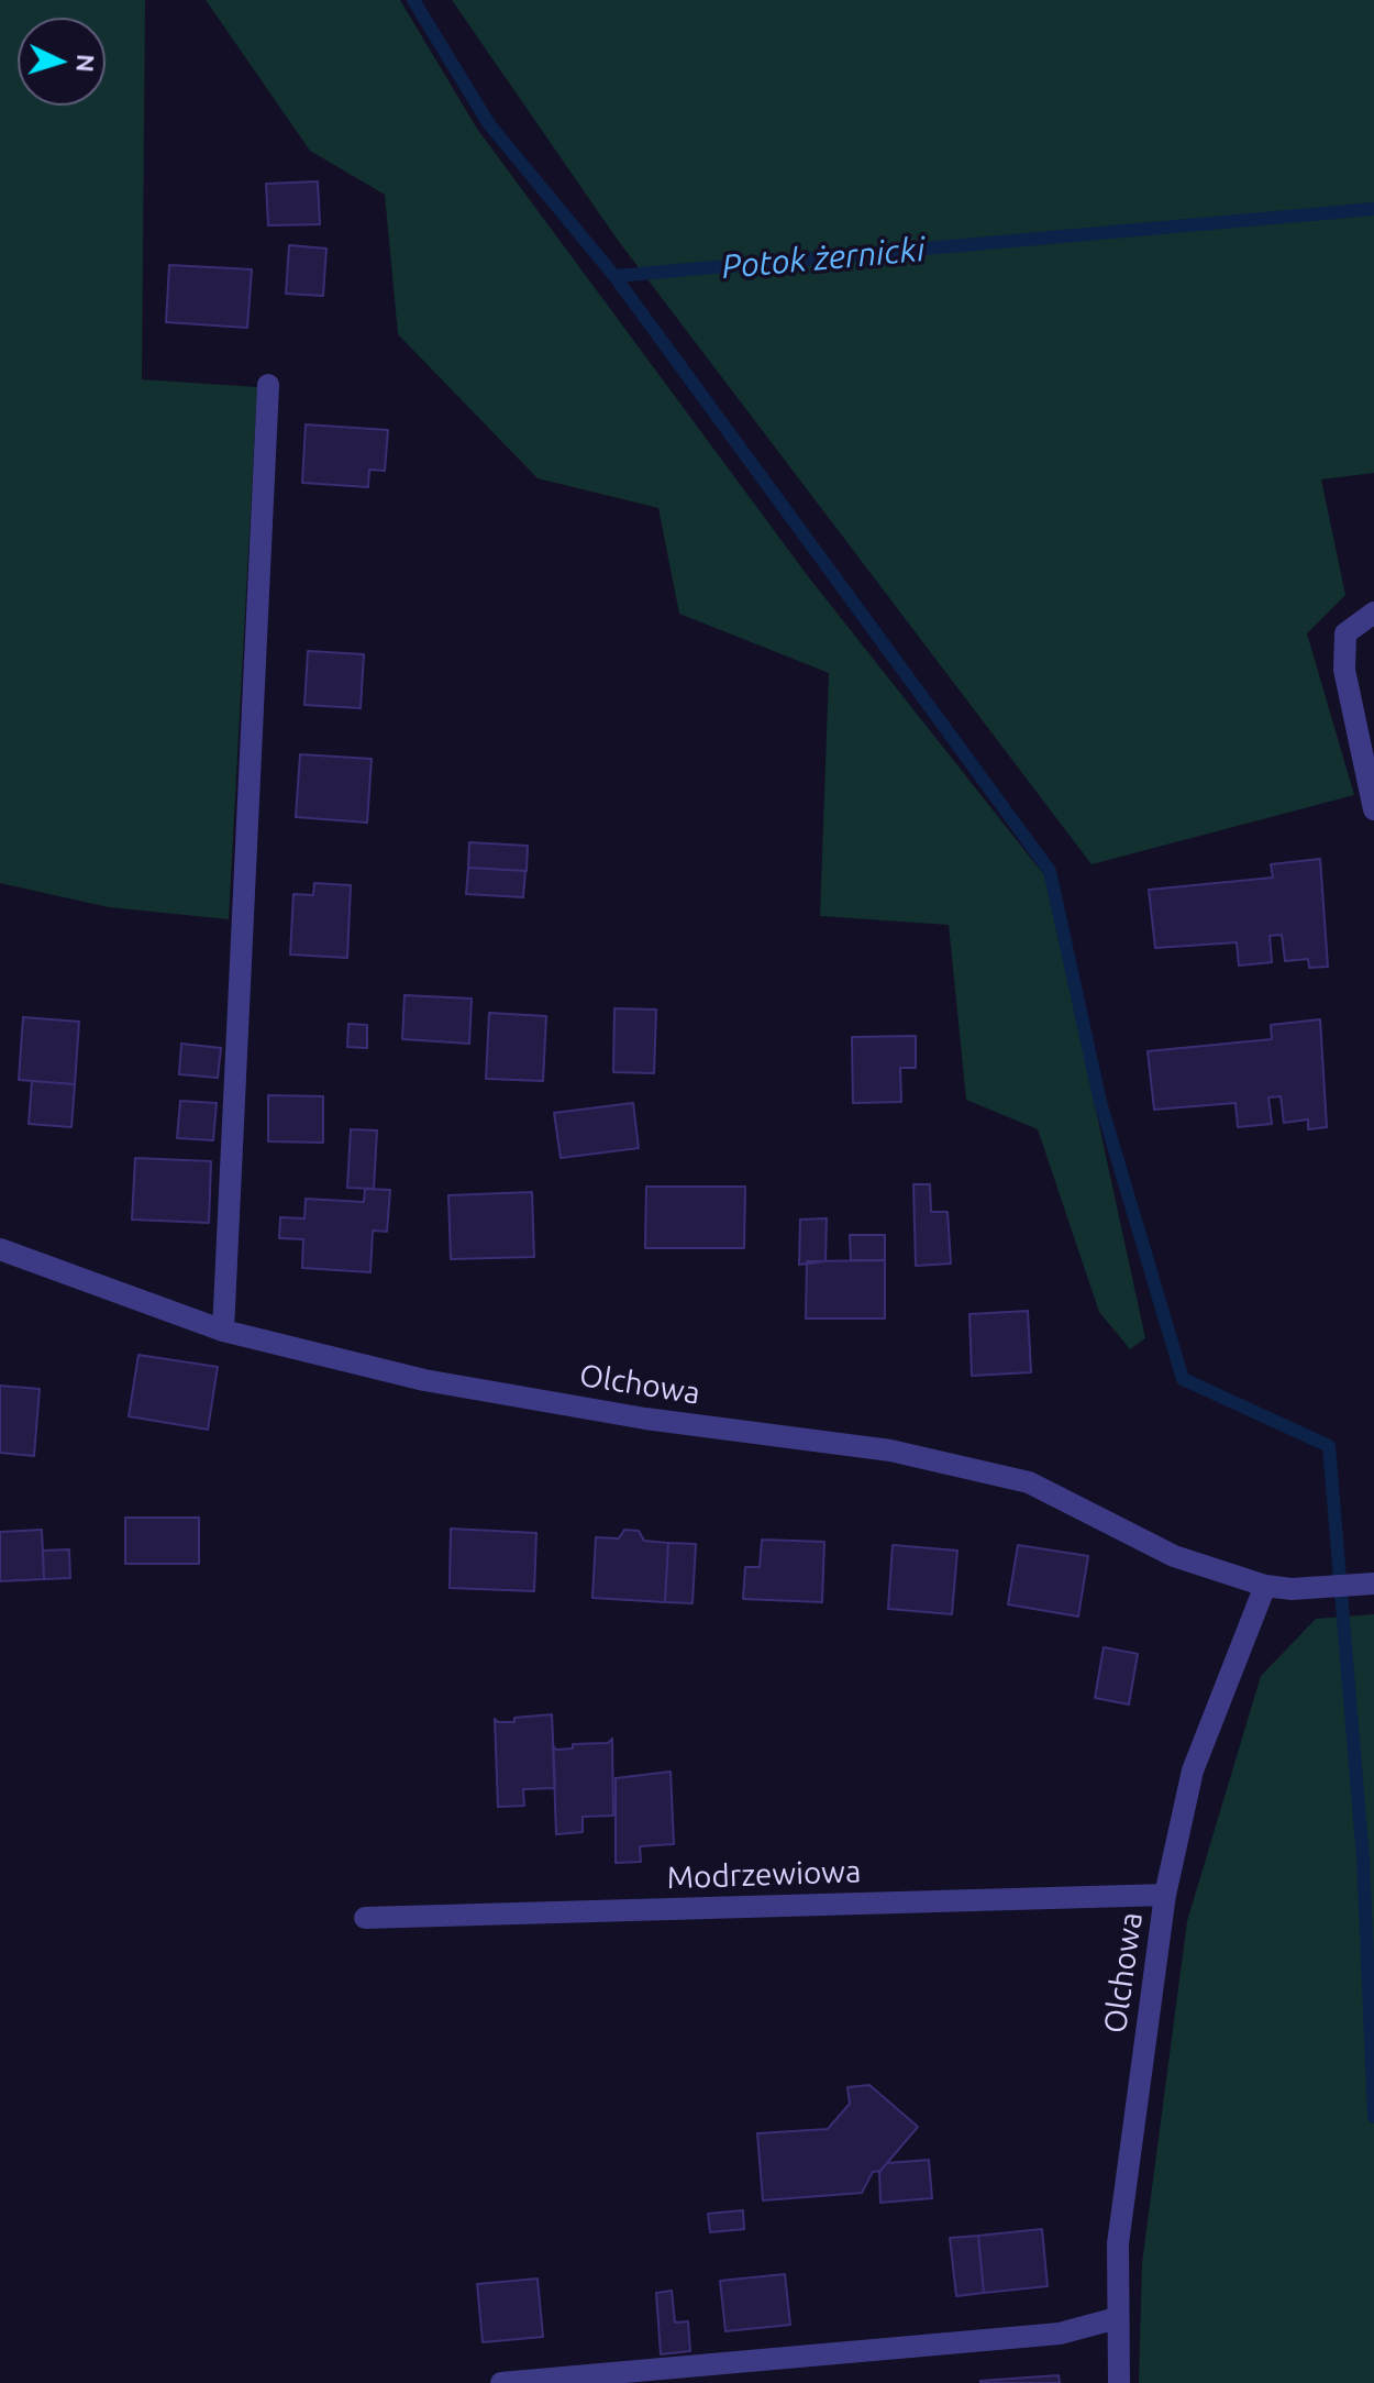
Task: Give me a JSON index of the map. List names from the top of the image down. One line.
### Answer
{"streets":{"street":["Olchowa","Modrzewiowa"]},"crossings":[["Olchowa","Modrzewiowa"]],"water":["Potok żernicki"],"north":"right"}
